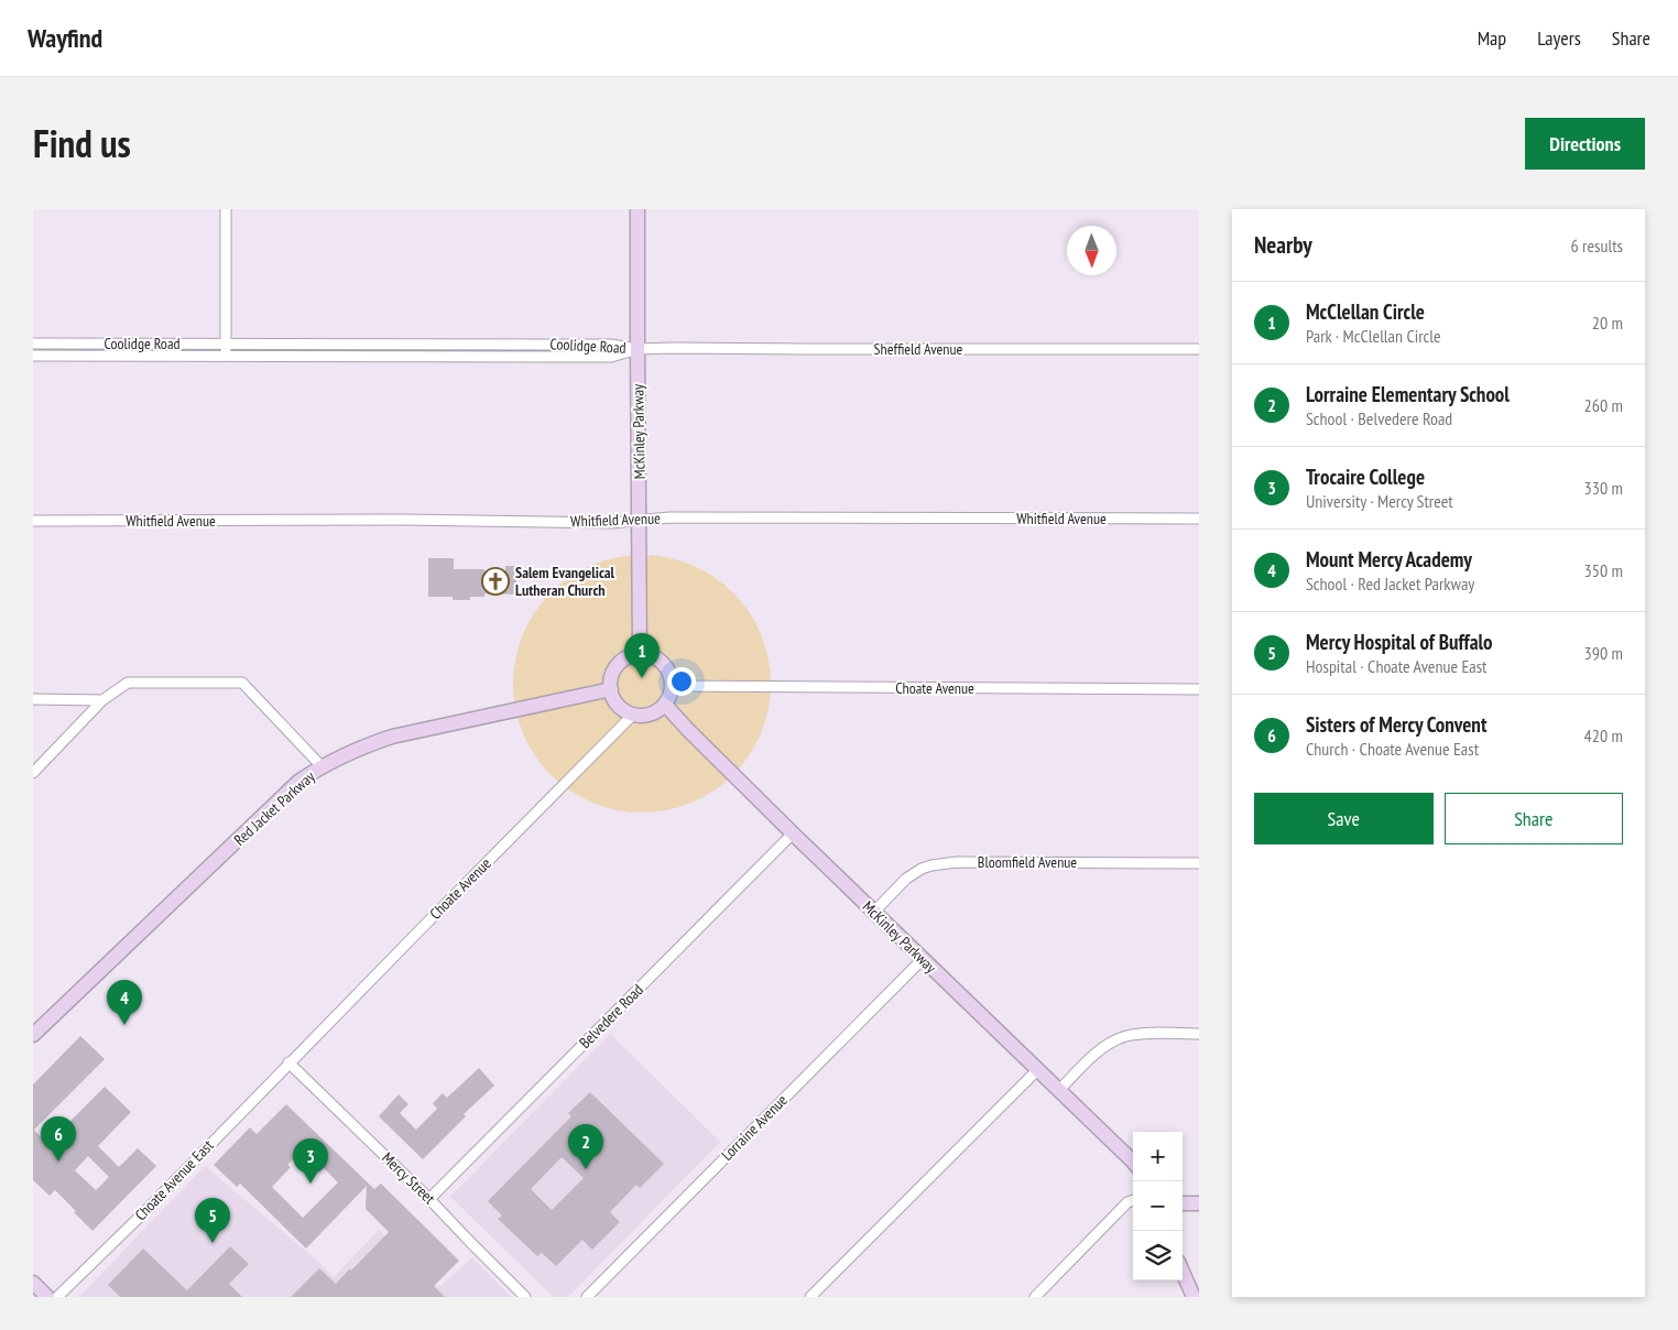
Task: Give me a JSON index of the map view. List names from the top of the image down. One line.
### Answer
{"streets":{"street":["Coolidge Road","Sheffield Avenue","McKinley Parkway","Whitfield Avenue","Choate Avenue","Red Jacket Parkway","Bloomfield Avenue","Belvedere Road","Lorraine Avenue","Mercy Street","Choate Avenue East"]},"crossings":[["Coolidge Road","Sheffield Avenue"],["Coolidge Road","McKinley Parkway"],["Sheffield Avenue","McKinley Parkway"],["McKinley Parkway","Whitfield Avenue"],["McKinley Parkway","Choate Avenue"],["McKinley Parkway","Red Jacket Parkway"],["McKinley Parkway","Bloomfield Avenue"],["McKinley Parkway","Belvedere Road"],["McKinley Parkway","Lorraine Avenue"],["Choate Avenue","Red Jacket Parkway"],["Choate Avenue","Mercy Street"],["Choate Avenue","Choate Avenue East"],["Belvedere Road","Mercy Street"],["Mercy Street","Choate Avenue East"]],"places":{"church":["Salem Evangelical Lutheran Church"]},"north":"bottom","page":{"header":"Wayfind","nav":["Map","Layers","Share"],"title":"Find us","buttons":["Directions",["Save","Share"]],"heading":["Nearby","6 results"],"list":[{"mark":"1","name":"McClellan Circle","note":"Park · McClellan Circle","value":"20 m"},{"mark":"2","name":"Lorraine Elementary School","note":"School · Belvedere Road","value":"260 m"},{"mark":"3","name":"Trocaire College","note":"University · Mercy Street","value":"330 m"},{"mark":"4","name":"Mount Mercy Academy","note":"School · Red Jacket Parkway","value":"350 m"},{"mark":"5","name":"Mercy Hospital of Buffalo","note":"Hospital · Choate Avenue East","value":"390 m"},{"mark":"6","name":"Sisters of Mercy Convent","note":"Church · Choate Avenue East","value":"420 m"}],"pins":["1","4","6","2","3","5"],"map_buttons":["+","−"]}}
